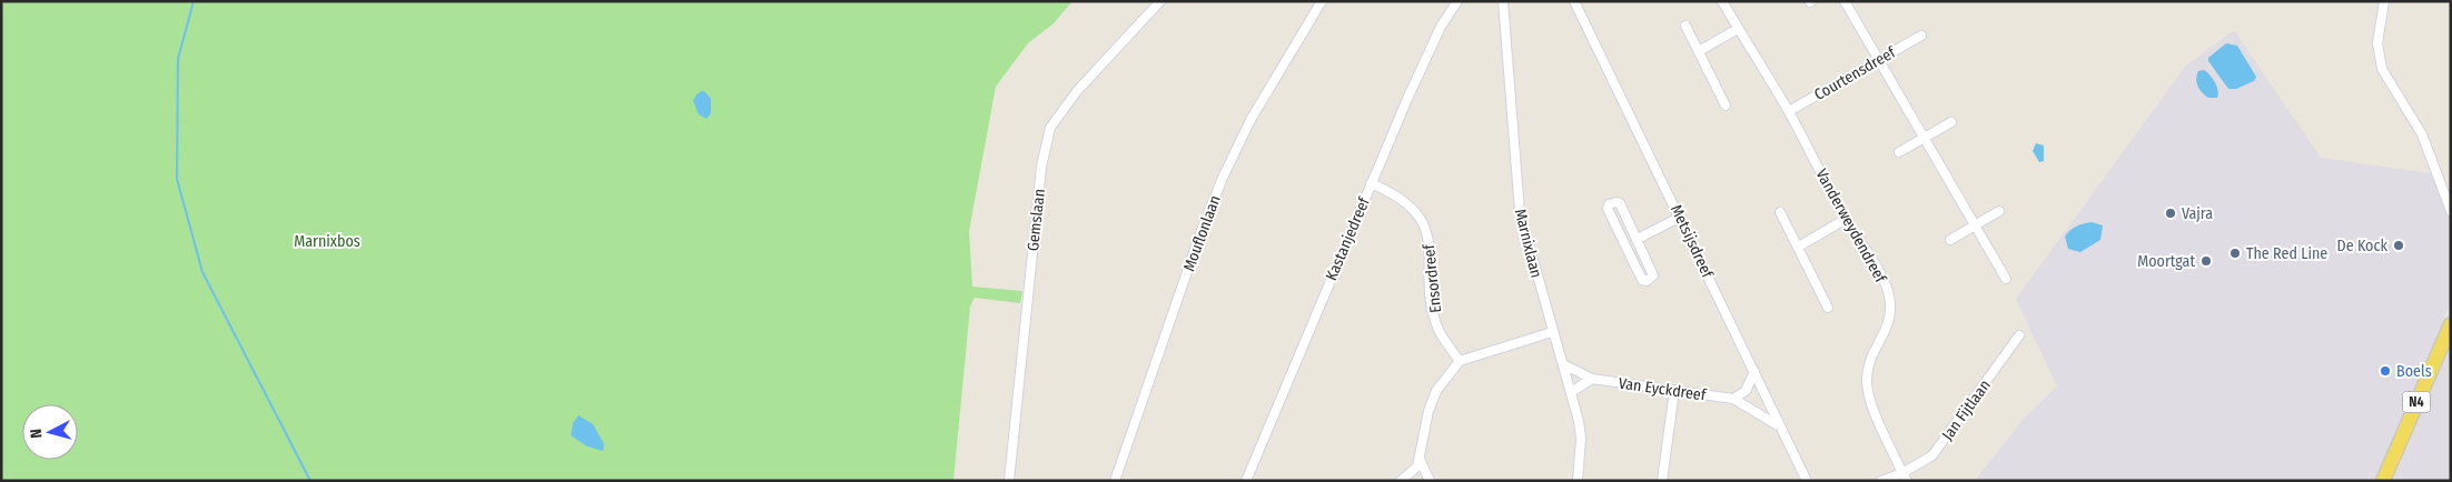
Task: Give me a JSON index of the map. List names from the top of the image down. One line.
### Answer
{"streets":{"main road":["N4"],"street":["Courtensdreef","Gemslaan","Vanderweydendreef","Mouflonlaan","Kastanjedreef","Metsijsdreef","Marnixlaan","Ensordreef","Van Eyckdreef","Jan Fijtlaan"]},"crossings":[["Courtensdreef","Vanderweydendreef"],["Vanderweydendreef","Jan Fijtlaan"],["Kastanjedreef","Ensordreef"],["Metsijsdreef","Van Eyckdreef"],["Marnixlaan","Van Eyckdreef"]],"parks":["Marnixbos"],"places":["Vajra","De Kock","The Red Line","Moortgat","Boels"],"north":"left"}
